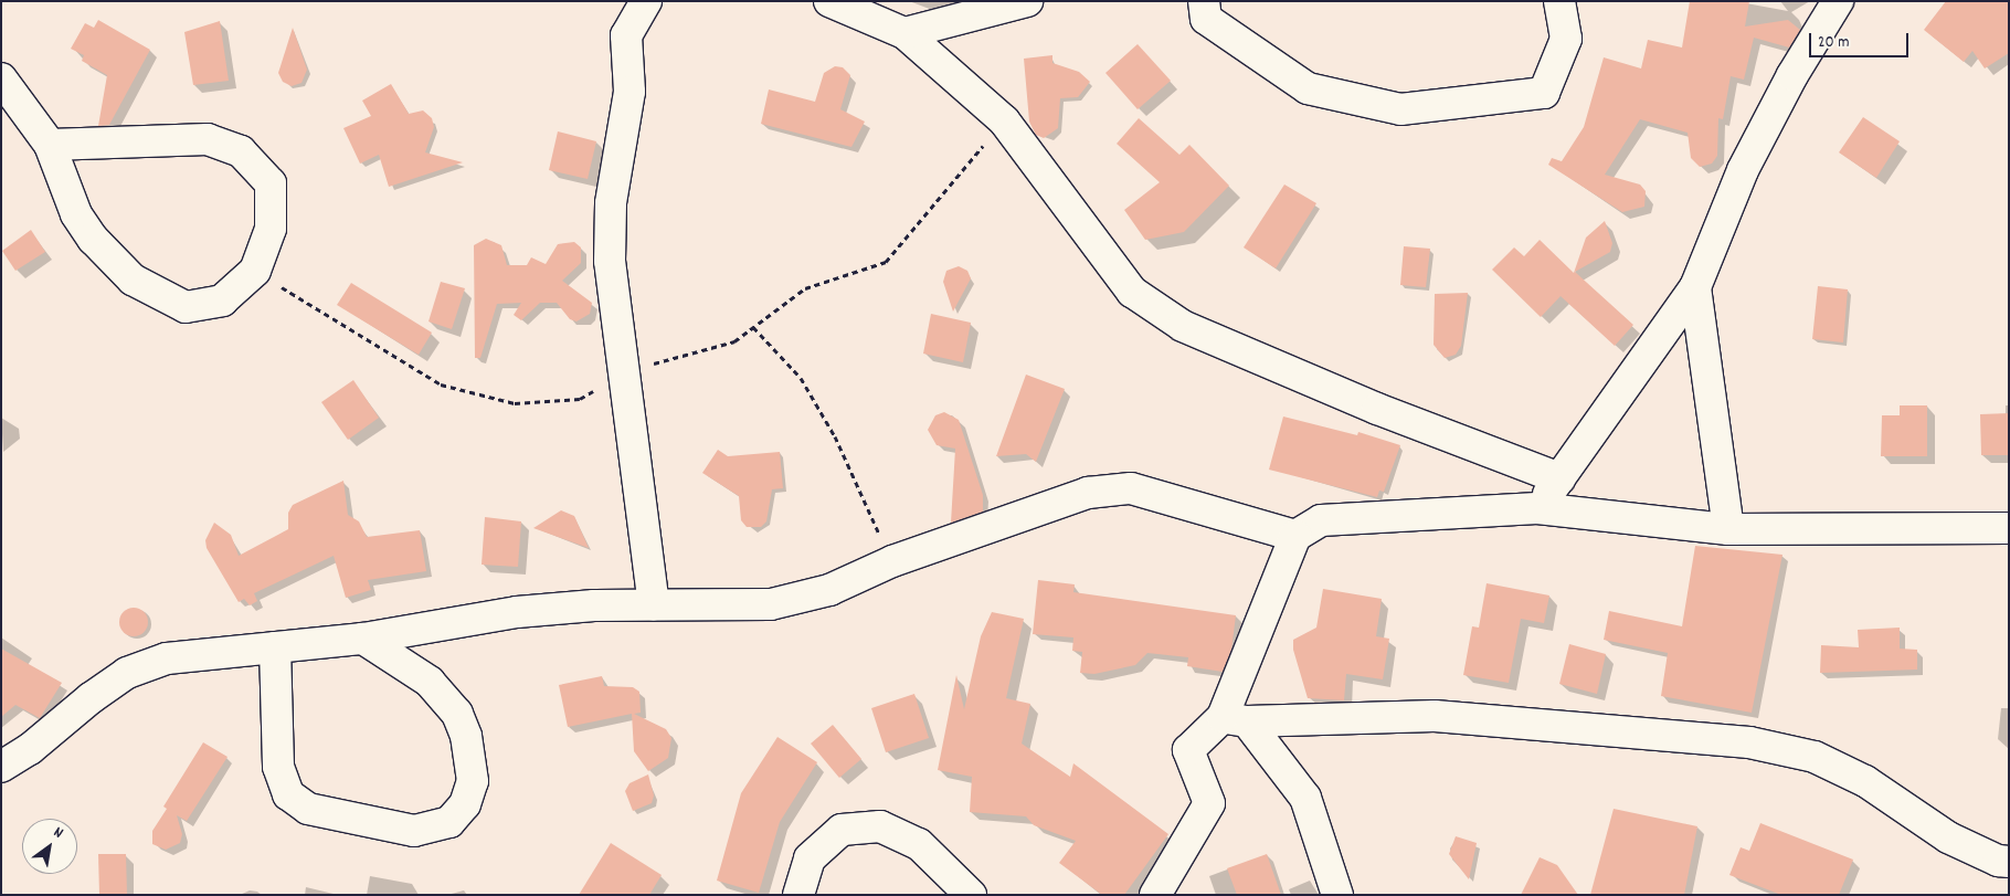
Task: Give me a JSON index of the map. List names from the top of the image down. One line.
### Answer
{"scale_bar":"20 m","north":"top right"}
